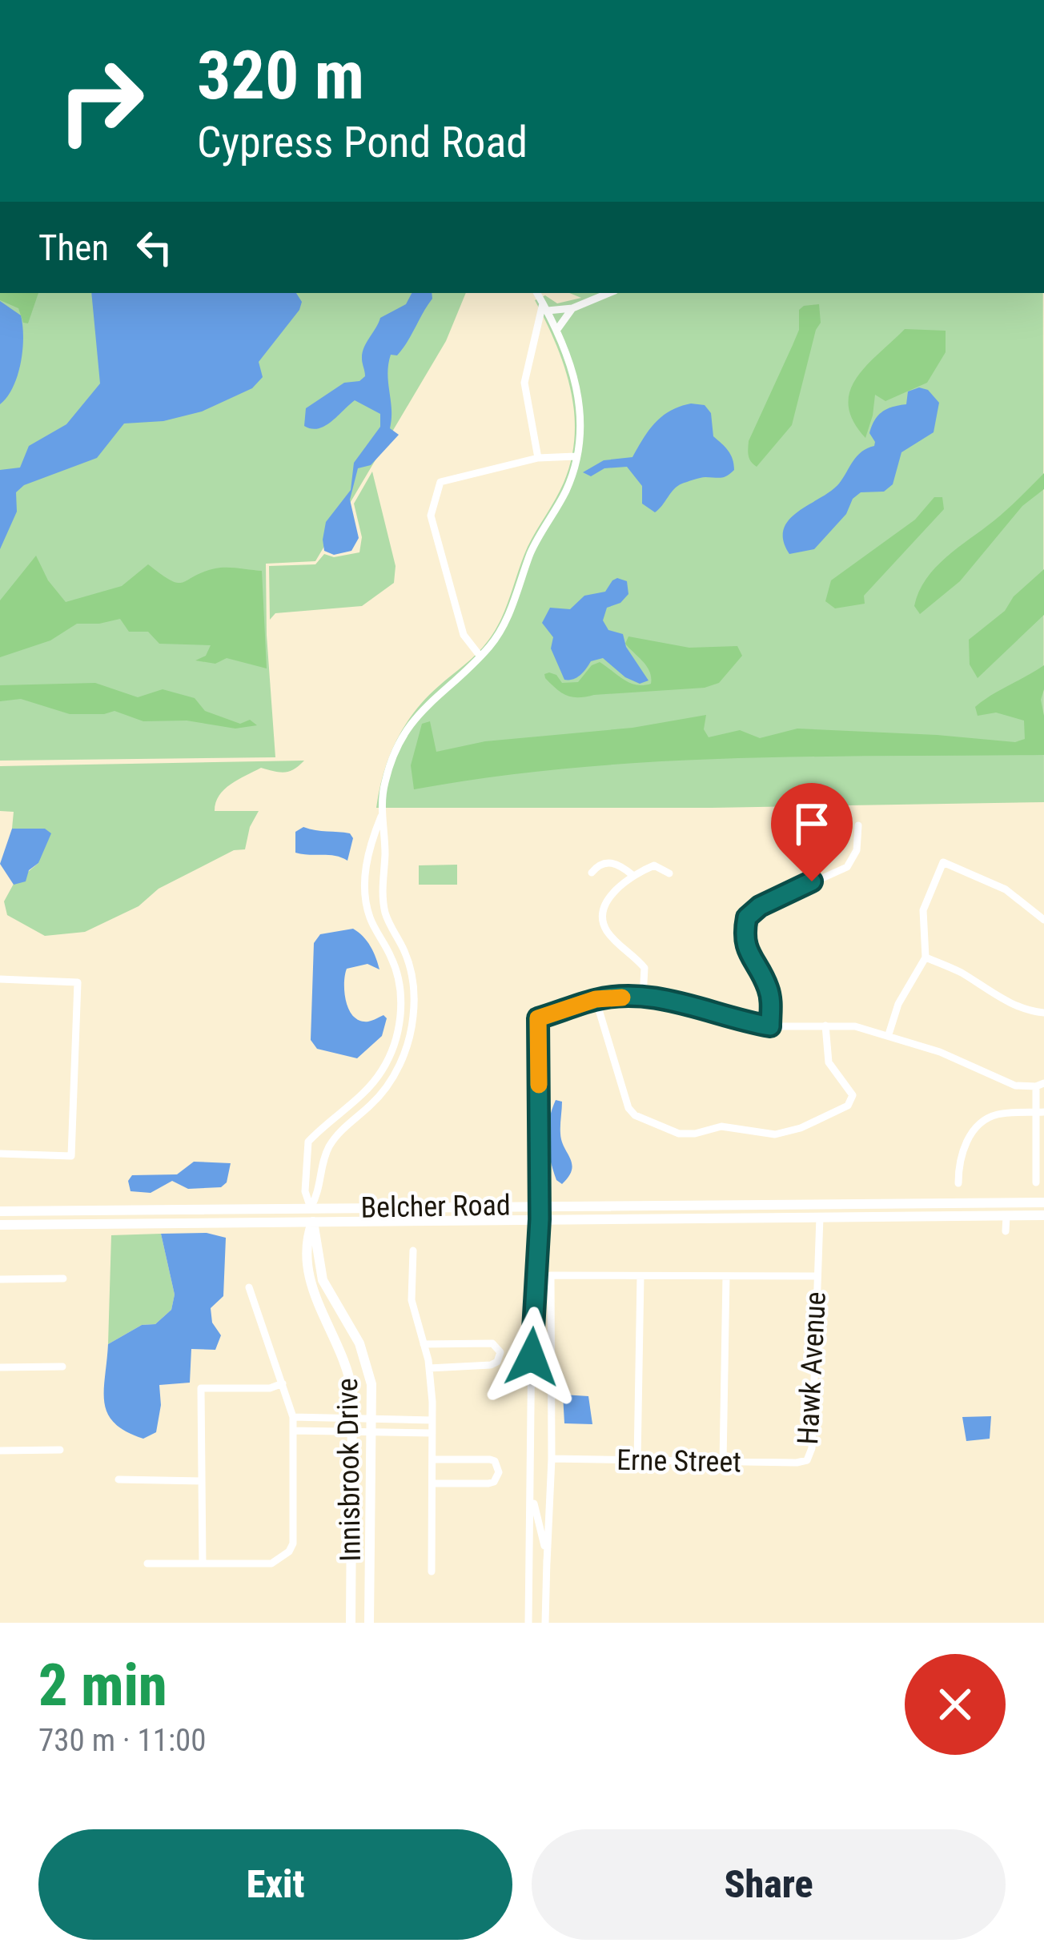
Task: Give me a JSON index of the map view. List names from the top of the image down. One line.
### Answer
{"streets":{"main road":["Belcher Road","Innisbrook Drive"],"street":["Hawk Avenue","Erne Street"]},"crossings":[["Belcher Road","Hawk Avenue"],["Belcher Road","Innisbrook Drive"],["Hawk Avenue","Erne Street"]],"page":{"turn":["320 m","Cypress Pond Road"],"then":"Then","heading":["2 min","730 m · 11:00"],"buttons":["Exit","Share"]}}
